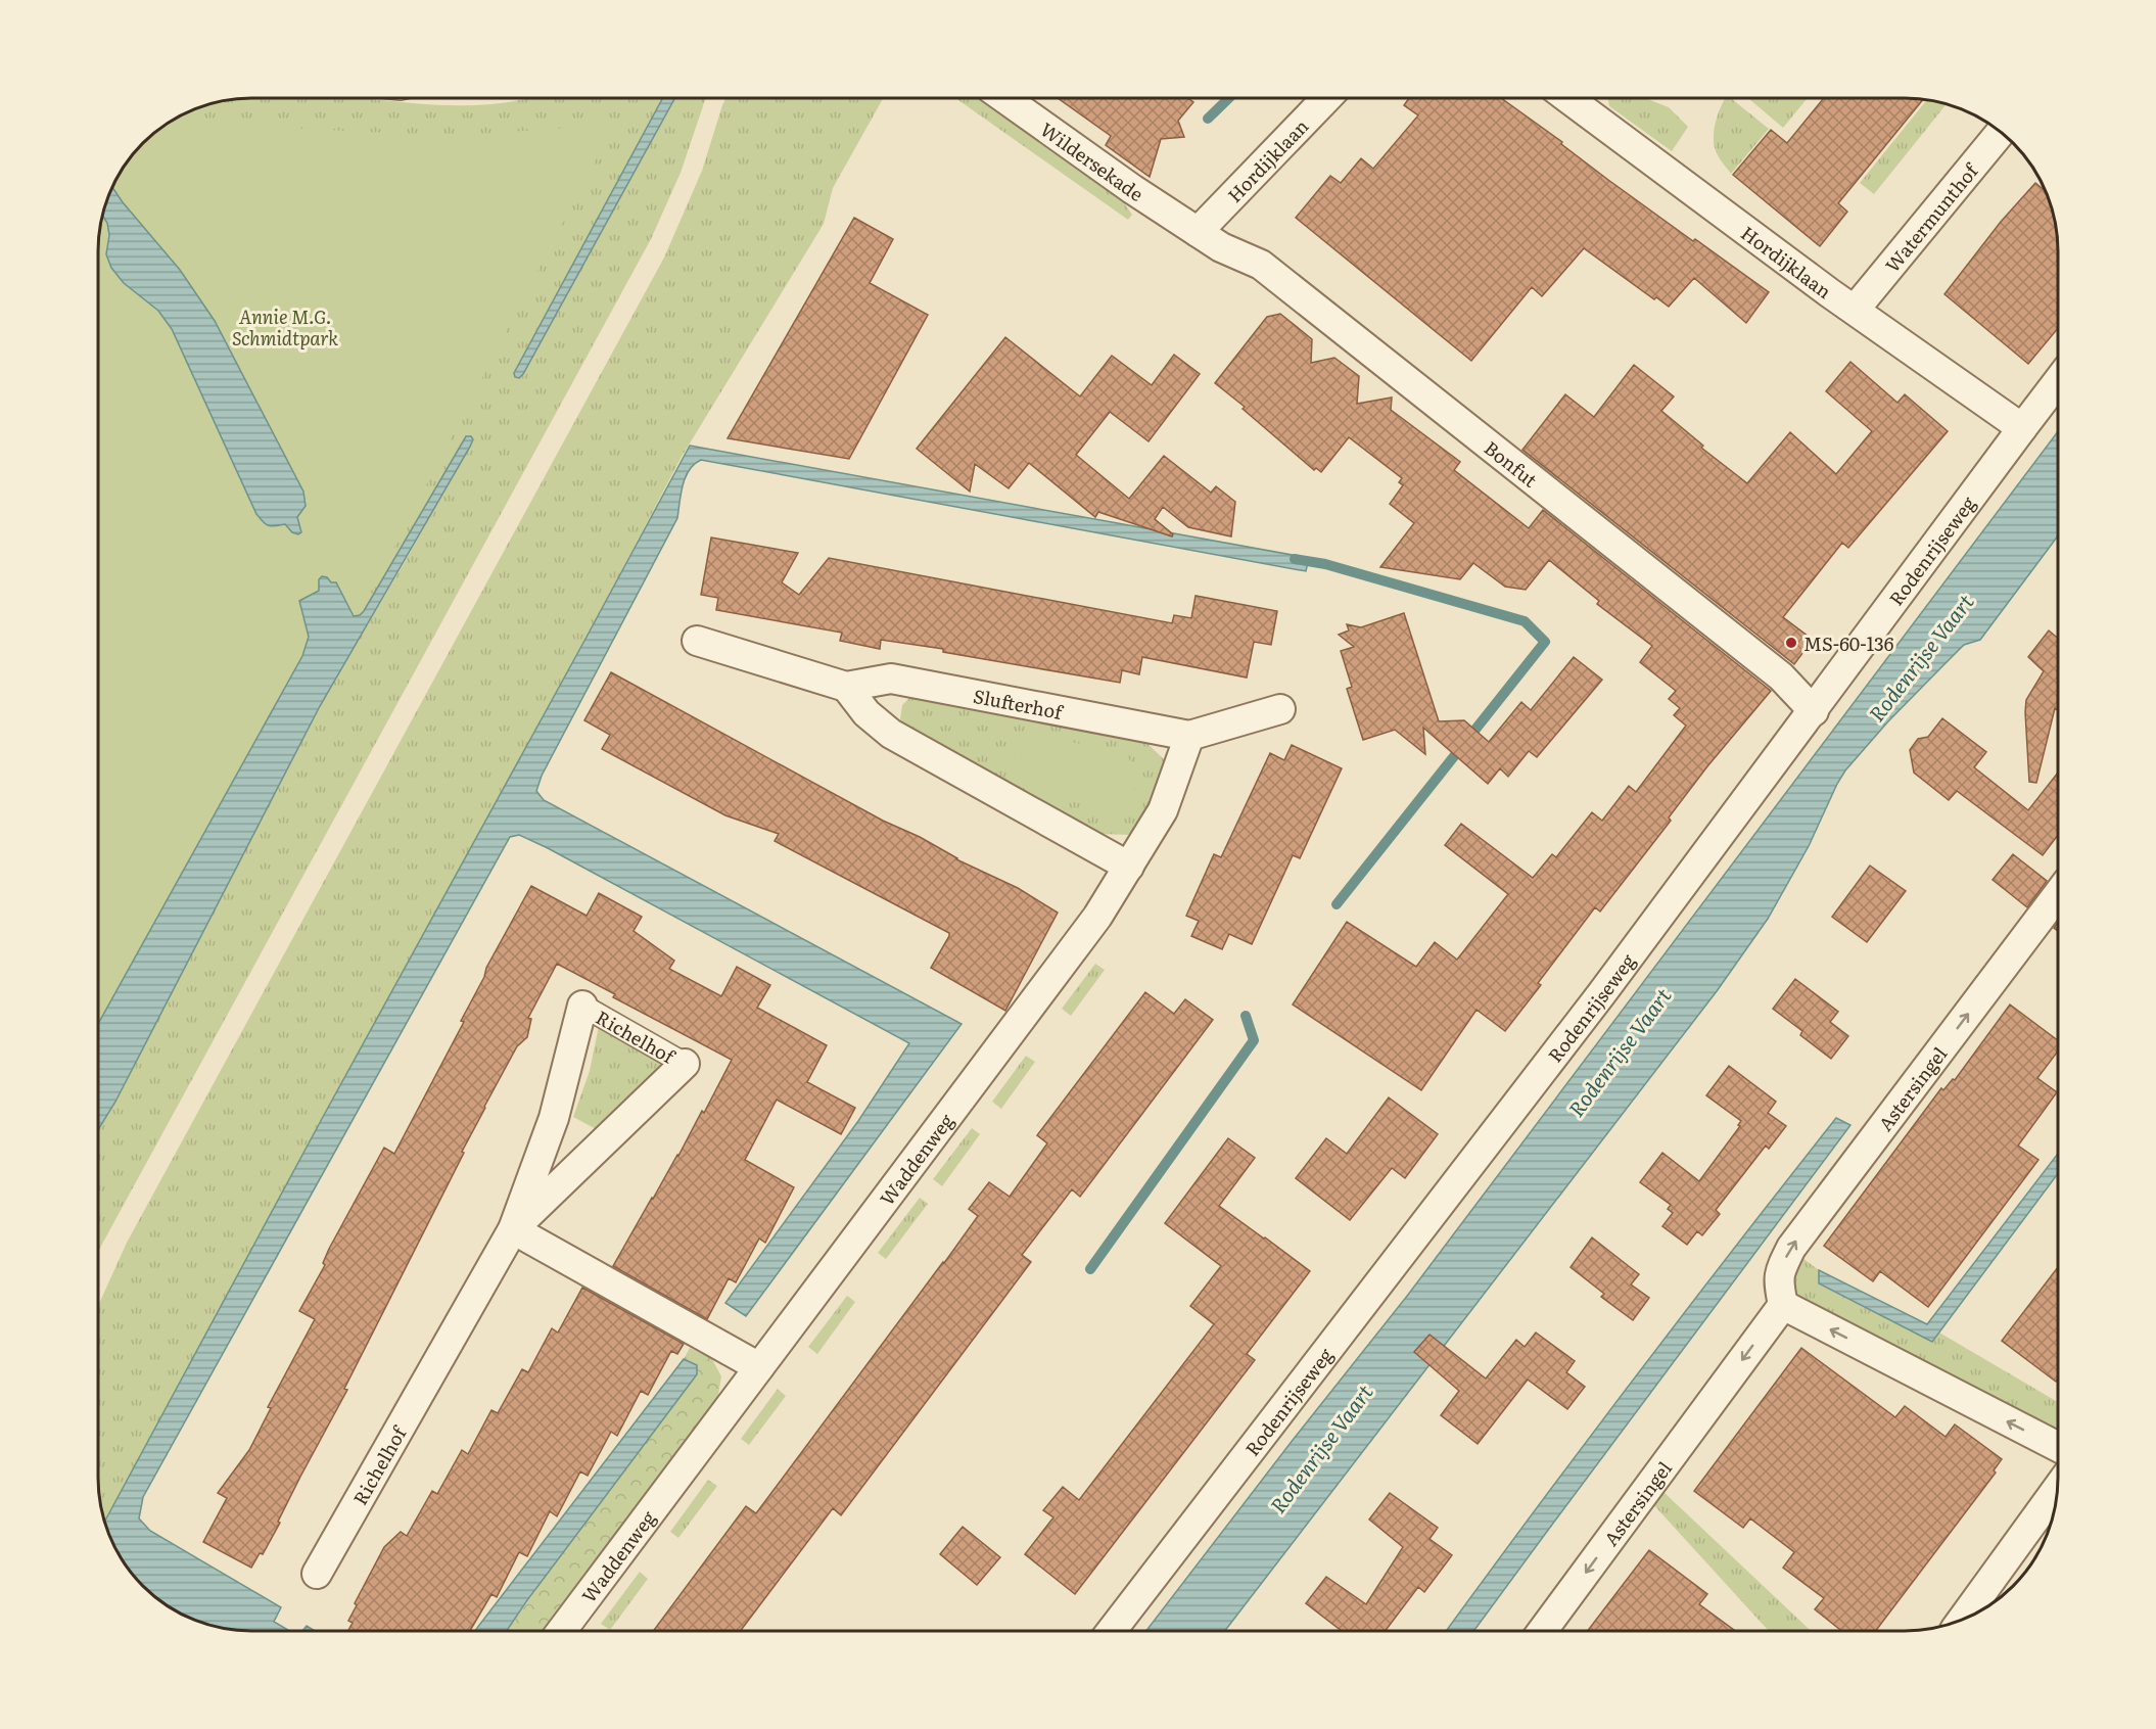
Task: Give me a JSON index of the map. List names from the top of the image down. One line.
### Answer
{"streets":{"street":["Hordijklaan","Wildersekade","Watermunthof","Bonfut","Rodenrijseweg","Slufterhof","Richelhof","Astersingel","Waddenweg"]},"crossings":[["Hordijklaan","Wildersekade"],["Hordijklaan","Watermunthof"],["Hordijklaan","Bonfut"],["Hordijklaan","Rodenrijseweg"],["Wildersekade","Bonfut"],["Bonfut","Rodenrijseweg"],["Slufterhof","Waddenweg"]],"water":["Rodenrijse Vaart"],"parks":["Annie M.G. Schmidtpark"],"places":["MS-60-136"]}
